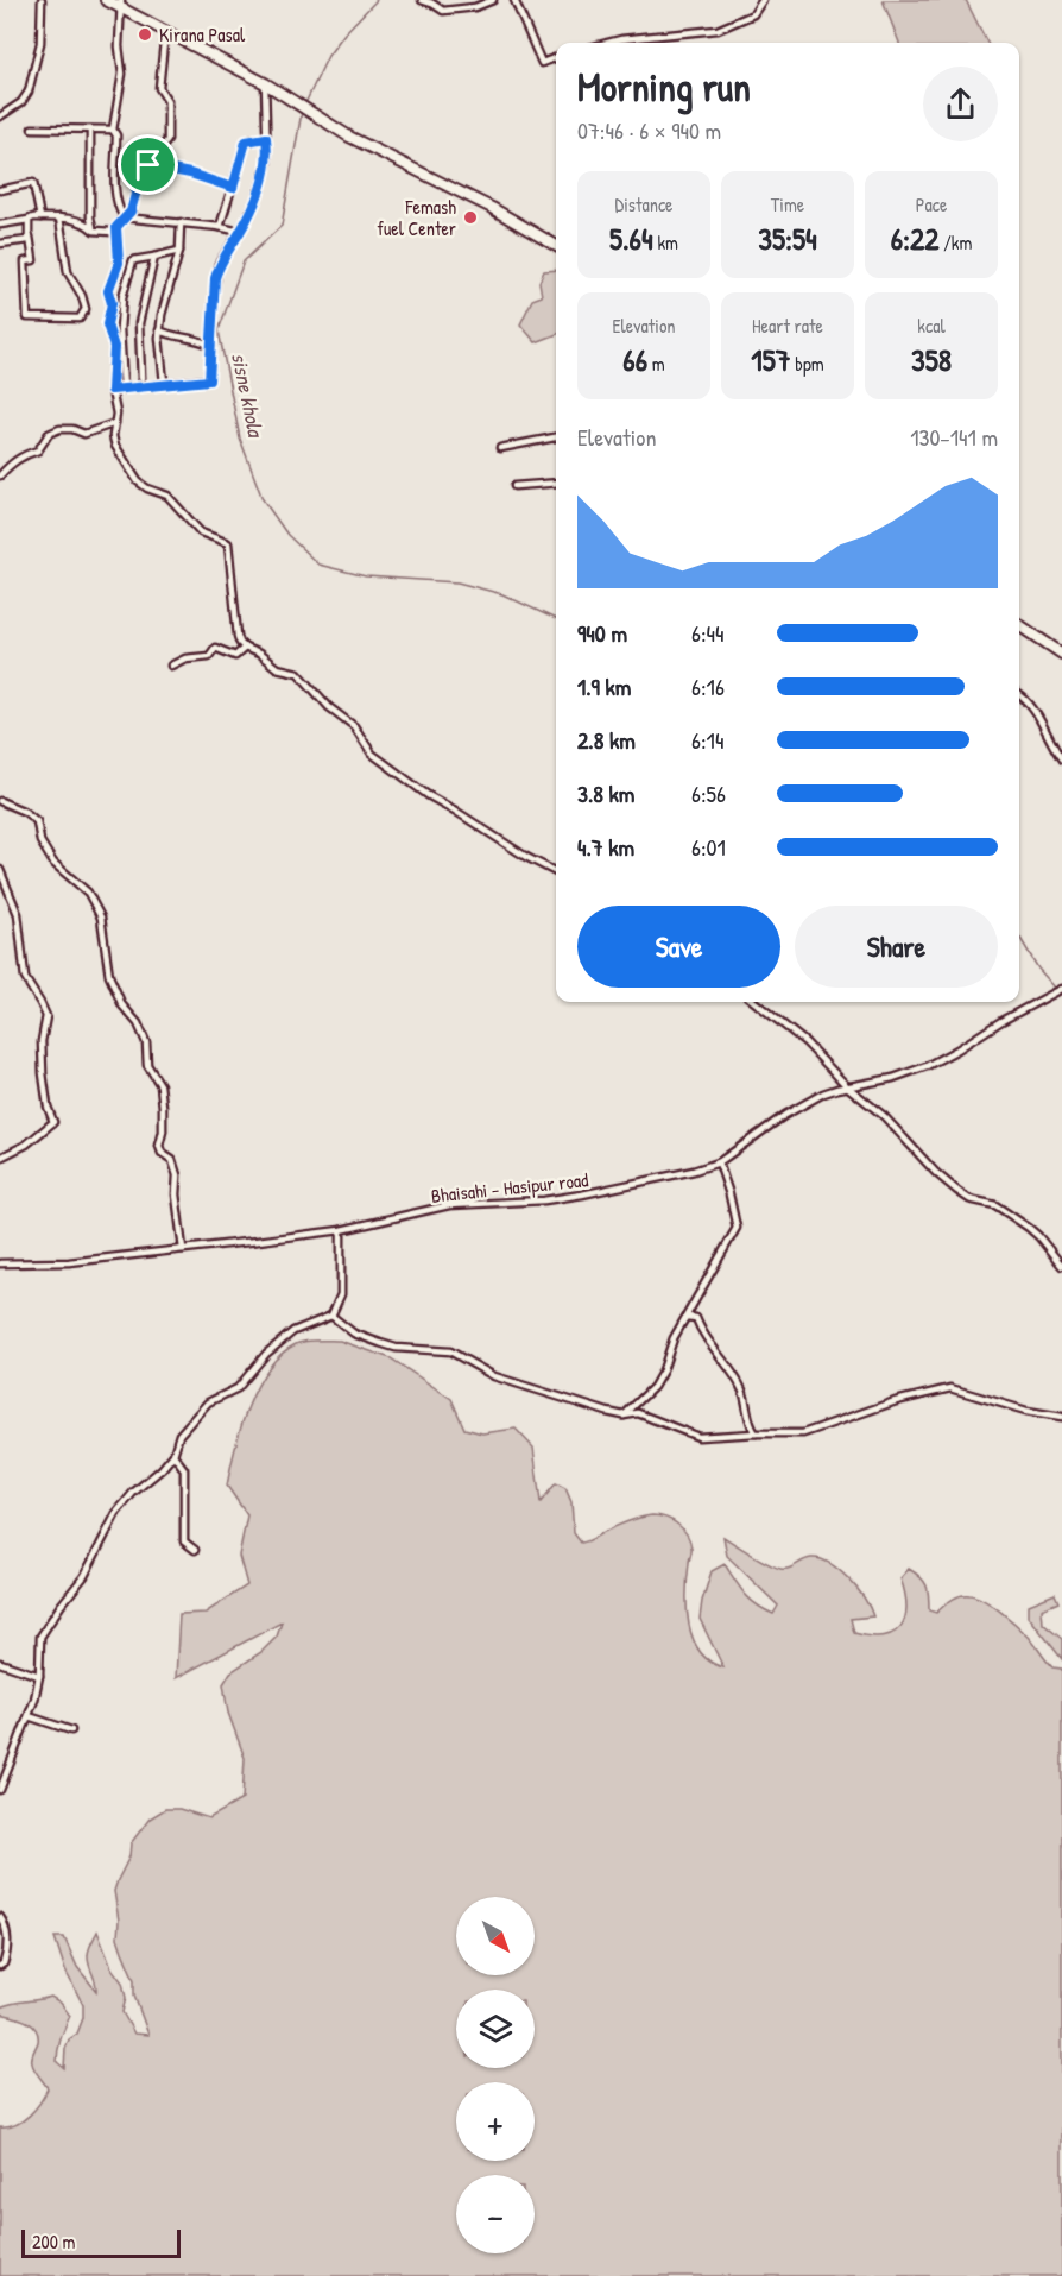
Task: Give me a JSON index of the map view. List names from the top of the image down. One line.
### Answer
{"streets":{"street":["Bhaisahi - Hasipur road"]},"water":["sisne khola"],"places":["Kirana Pasal","Femash fuel Center"],"scale_bar":"200 m","north":"bottom right","page":{"heading":["Morning run","07:46 · 6 × 940 m"],"stats":[["Distance","5.64 km"],["Time","35:54"],["Pace","6:22 /km"],["Elevation","66 m"],["Heart rate","157 bpm"],["kcal","358"]],"chart":["Elevation","130–141 m"],"list":[{"name":"940 m","note":"6:44"},{"name":"1.9 km","note":"6:16"},{"name":"2.8 km","note":"6:14"},{"name":"3.8 km","note":"6:56"},{"name":"4.7 km","note":"6:01"}],"buttons":["Save","Share"],"map_buttons":["+","−"],"scale":"200 m"}}
